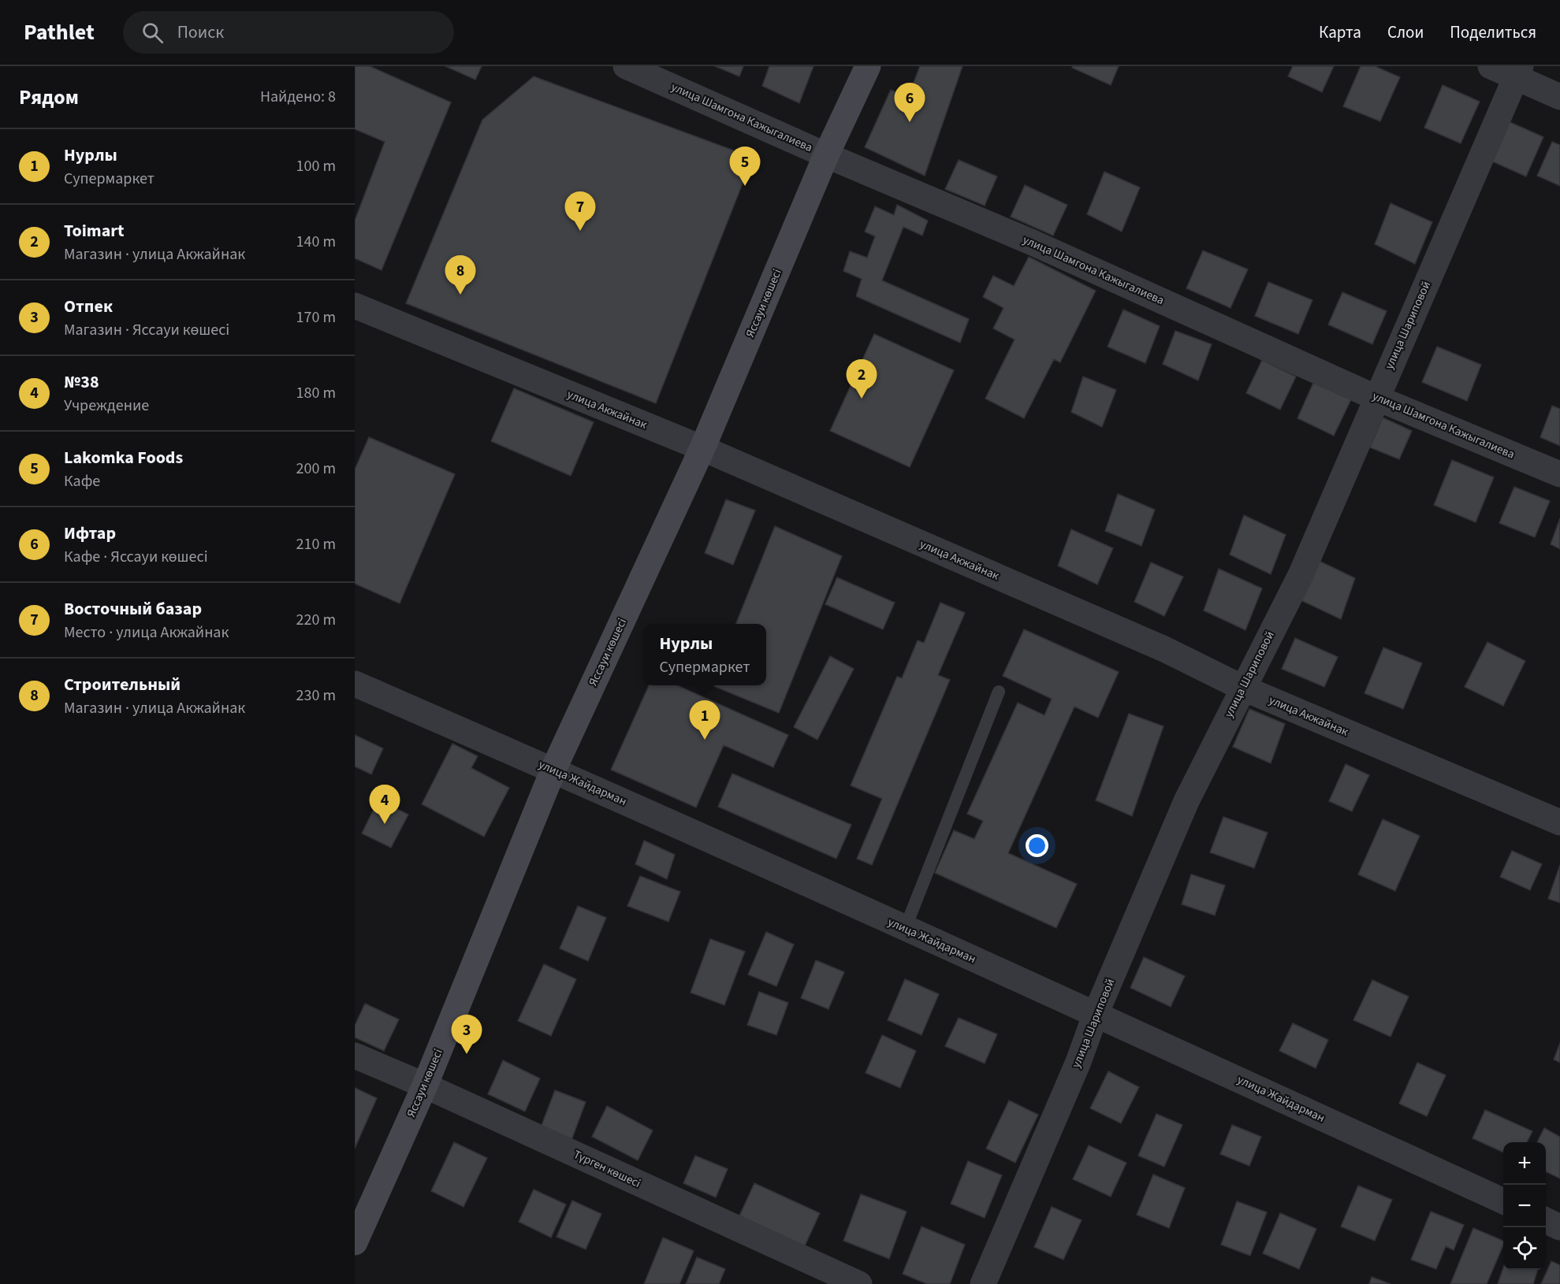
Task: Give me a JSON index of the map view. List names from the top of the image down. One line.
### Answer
{"streets":{"main road":["Яссауи көшесі"],"street":["улица Шамгона Кажыгалиева","улица Шариповой","улица Акжайнак","улица Жайдарман","Түрген көшесі"]},"crossings":[["улица Шамгона Кажыгалиева","Яссауи көшесі"],["улица Шамгона Кажыгалиева","улица Шариповой"],["Яссауи көшесі","улица Акжайнак"],["Яссауи көшесі","улица Жайдарман"],["Яссауи көшесі","Түрген көшесі"],["улица Шариповой","улица Акжайнак"],["улица Шариповой","улица Жайдарман"]],"page":{"header":"Pathlet","search":"Поиск","nav":["Карта","Слои","Поделиться"],"heading":["Рядом","Найдено: 8"],"pins":["6","5","7","8","2","1","4","3"],"list":[{"mark":"1","name":"Нурлы","note":"Супермаркет","value":"100 m"},{"mark":"2","name":"Toimart","note":"Магазин · улица Акжайнак","value":"140 m"},{"mark":"3","name":"Отпек","note":"Магазин · Яссауи көшесі","value":"170 m"},{"mark":"4","name":"№38","note":"Учреждение","value":"180 m"},{"mark":"5","name":"Lakomka Foods","note":"Кафе","value":"200 m"},{"mark":"6","name":"Ифтар","note":"Кафе · Яссауи көшесі","value":"210 m"},{"mark":"7","name":"Восточный базар","note":"Место · улица Акжайнак","value":"220 m"},{"mark":"8","name":"Строительный","note":"Магазин · улица Акжайнак","value":"230 m"}],"popup":["Нурлы","Супермаркет"],"map_buttons":["+","−"]}}
